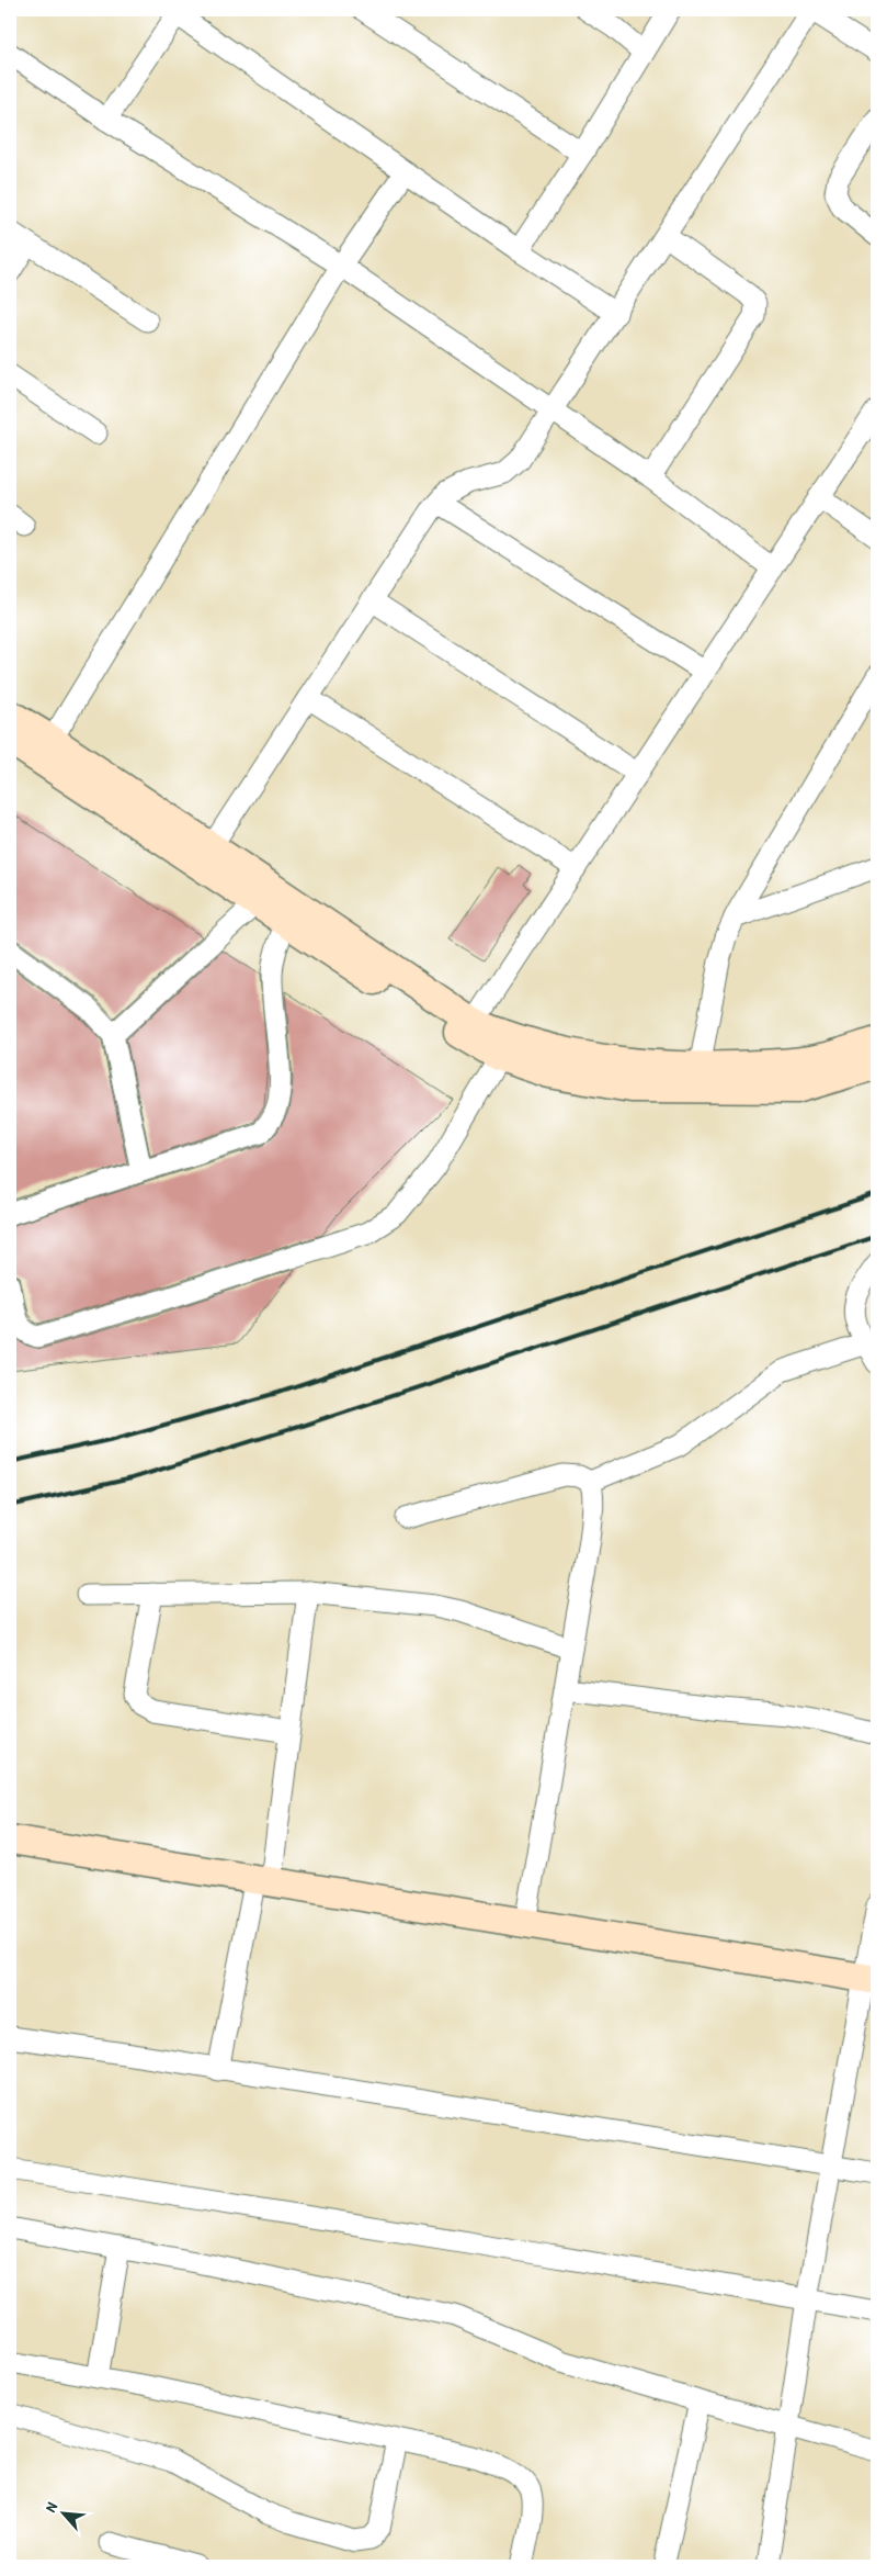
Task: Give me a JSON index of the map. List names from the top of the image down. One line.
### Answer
{"north":"top left"}
